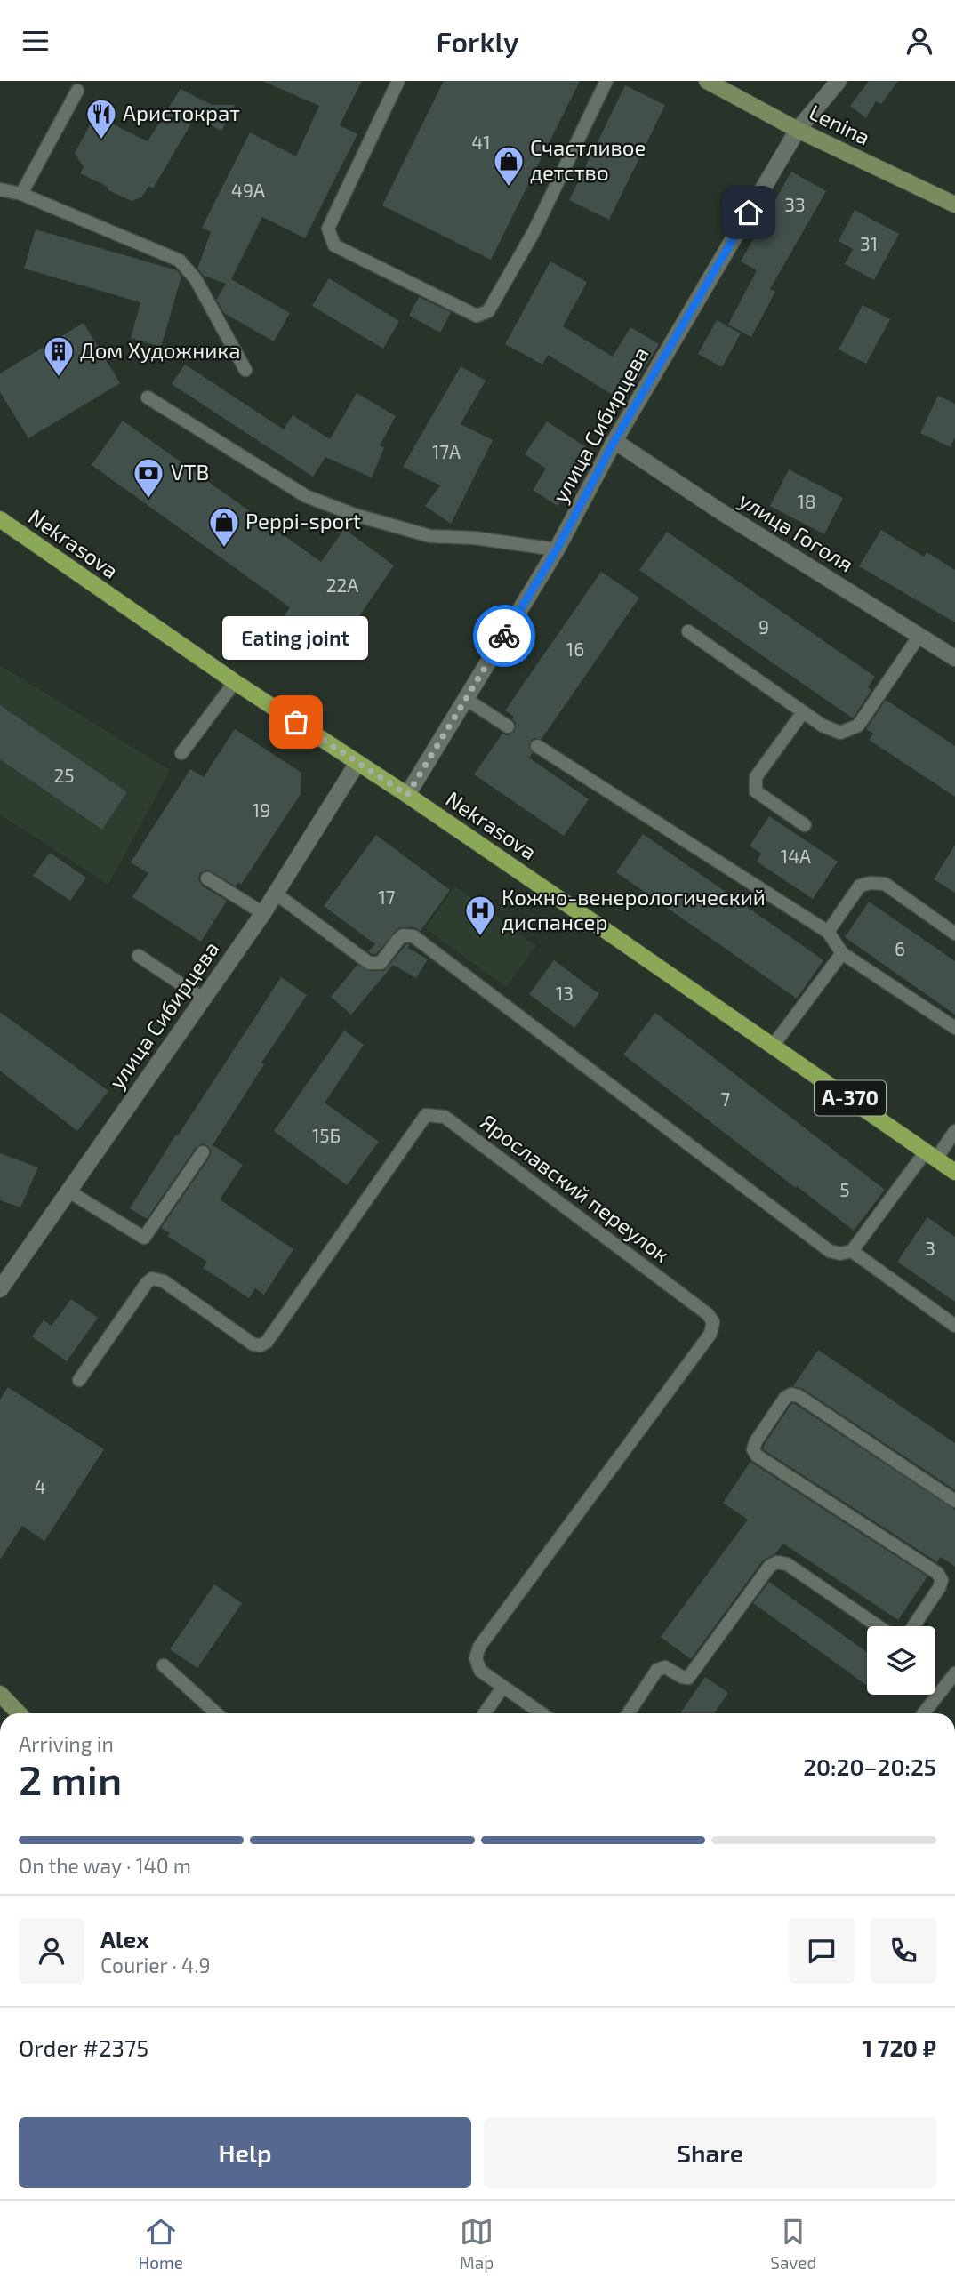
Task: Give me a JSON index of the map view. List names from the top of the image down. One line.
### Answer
{"streets":{"main road":["Lenina","Nekrasova","А-370"],"street":["улица Сибирцева","улица Гоголя"],"lane":["Ярославский переулок"]},"crossings":[["Lenina","улица Сибирцева"],["улица Сибирцева","улица Гоголя"],["улица Сибирцева","Nekrasova"]],"places":{"restaurant":["Аристократ"],"shop":["Счастливое детство","Peppi-sport"],"building":["Дом Художника"],"bank":["VTB"],"other":["Eating joint"],"hospital":["Кожно-венерологический диспансер"]},"house_numbers":["41","49А","33","31","17А","18","22А","9","16","25","19","14А","17","6","13","7","15Б","5","3","4"],"page":{"header":"Forkly","bubble":"Eating joint","heading":["2 min","Arriving in","20:20–20:25"],"panel":["Alex","Courier · 4.9","Order #2375","1 720 ₽"],"bar":"On the way · 140 m","buttons":["Help","Share"],"tabs":["Home","Map","Saved"]}}
